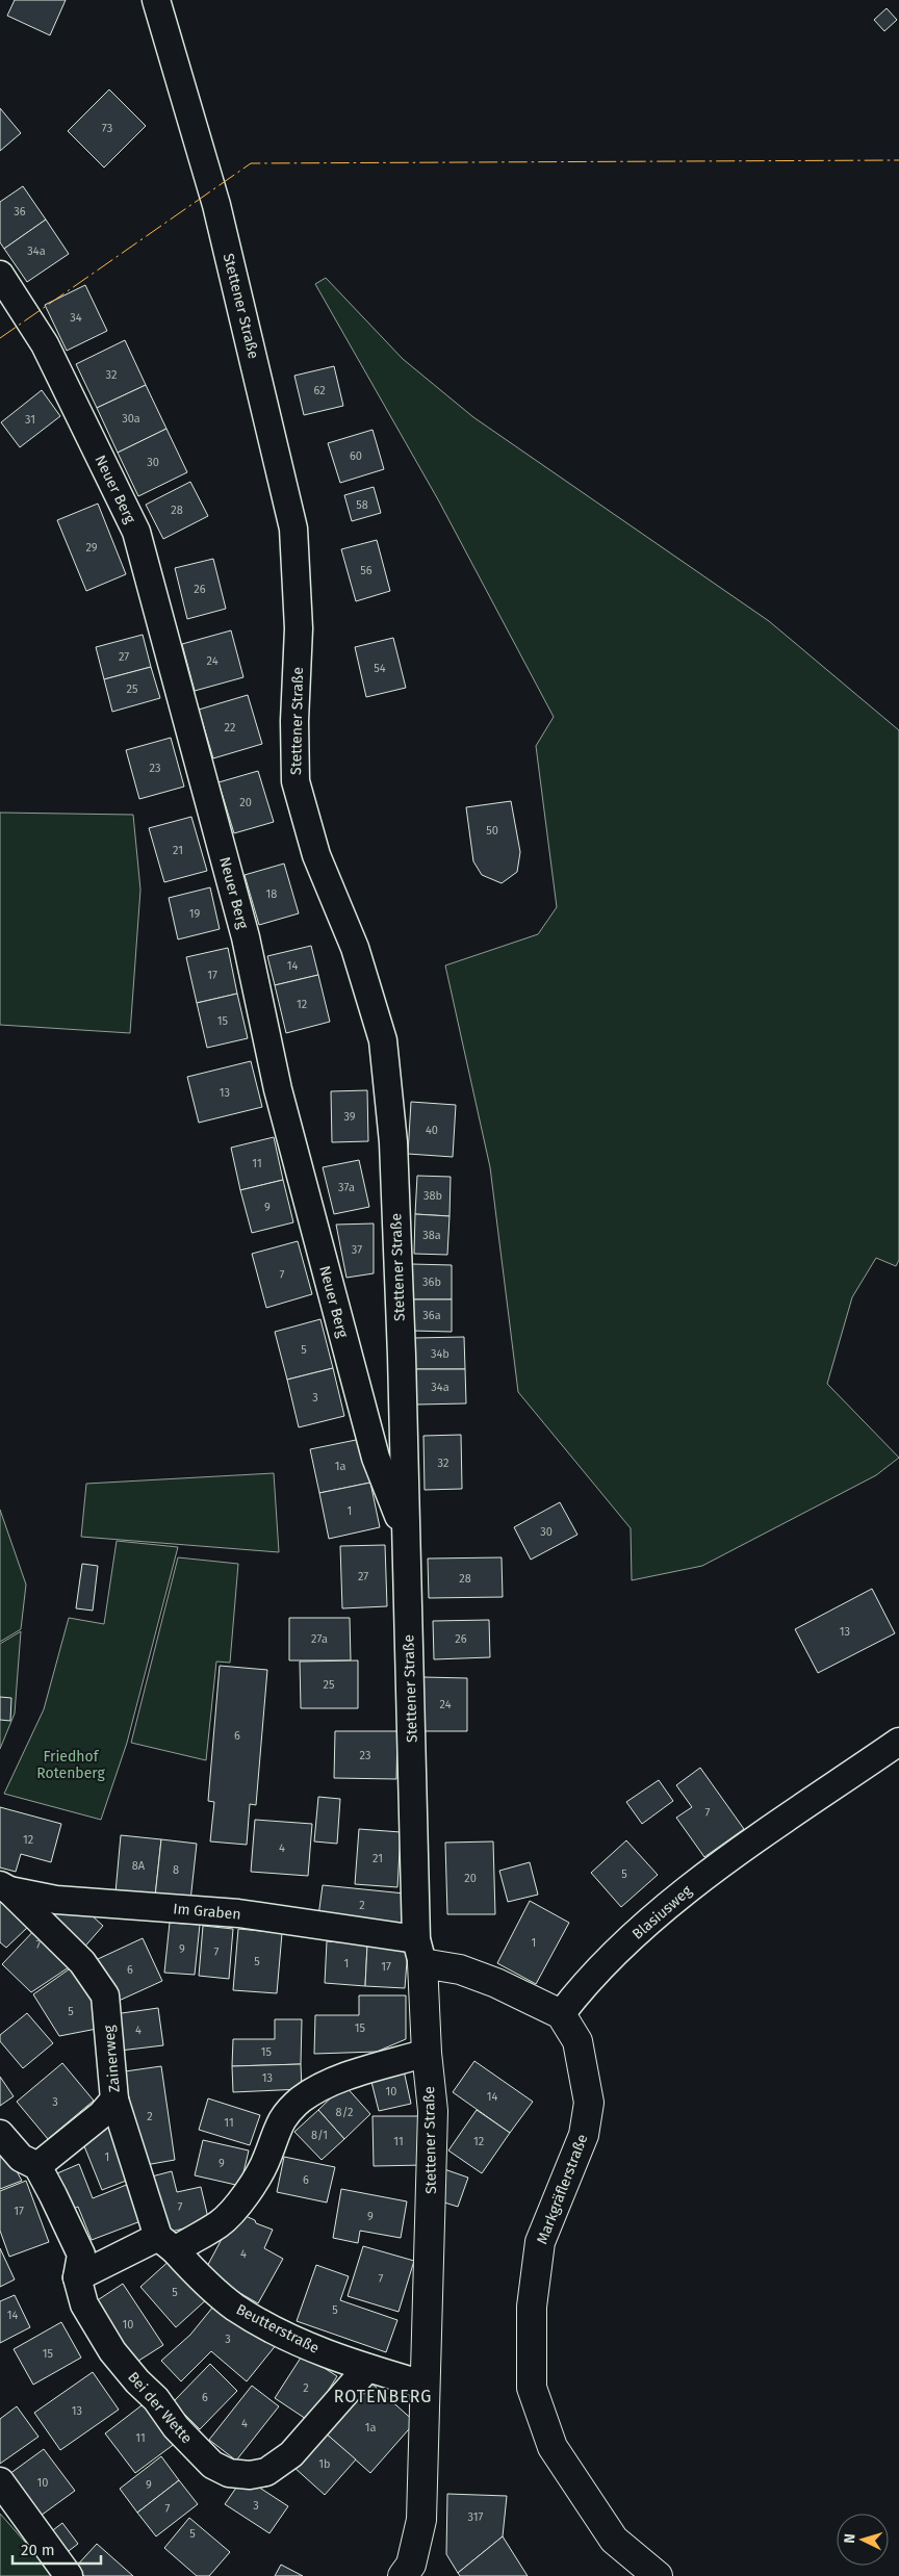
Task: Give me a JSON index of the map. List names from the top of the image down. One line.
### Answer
{"streets":{"street":["Stettener Straße","Neuer Berg","Im Graben","Blasiusweg","Zainerweg","Markgräflerstraße","Beutterstraße","Bei der Wette"]},"crossings":[["Stettener Straße","Neuer Berg"],["Stettener Straße","Im Graben"],["Stettener Straße","Beutterstraße"],["Im Graben","Zainerweg"],["Blasiusweg","Markgräflerstraße"],["Zainerweg","Beutterstraße"],["Beutterstraße","Bei der Wette"]],"districts":["ROTENBERG"],"parks":["Friedhof Rotenberg"],"house_numbers":["73","36","34a","34","32","62","30a","31","60","30","58","28","29","56","26","27","24","54","25","22","23","20","50","21","18","19","14","17","12","15","13","39","40","11","37a","38b","9","38a","37","7","36b","36a","5","34b","34a","3","32","1a","1","30","27","28","13","27a","26","25","24","6","23","7","12","4","21","8A","8","5","20","2","1","7","9","7","5","1","17","6","5","15","4","15","13","10","14","3","8/2","2","11","8/1","11","12","1","9","6","7","17","9","4","7","5","5","14","10","3","15","2","6","13","4","1a","11","1b","10","9","3","7","317","5"],"scale_bar":"20 m","north":"left"}
